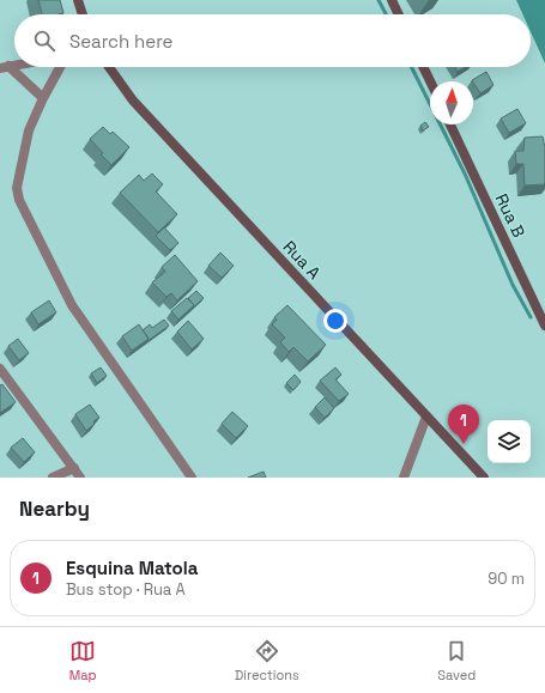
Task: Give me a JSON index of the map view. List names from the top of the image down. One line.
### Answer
{"streets":{"main road":["Rua B","Rua A"]},"north":"top","page":{"search":"Search here","pins":"1","heading":"Nearby","list":[{"mark":"1","name":"Esquina Matola","note":"Bus stop · Rua A","value":"90 m"}],"nav":["Map","Directions","Saved"]}}
